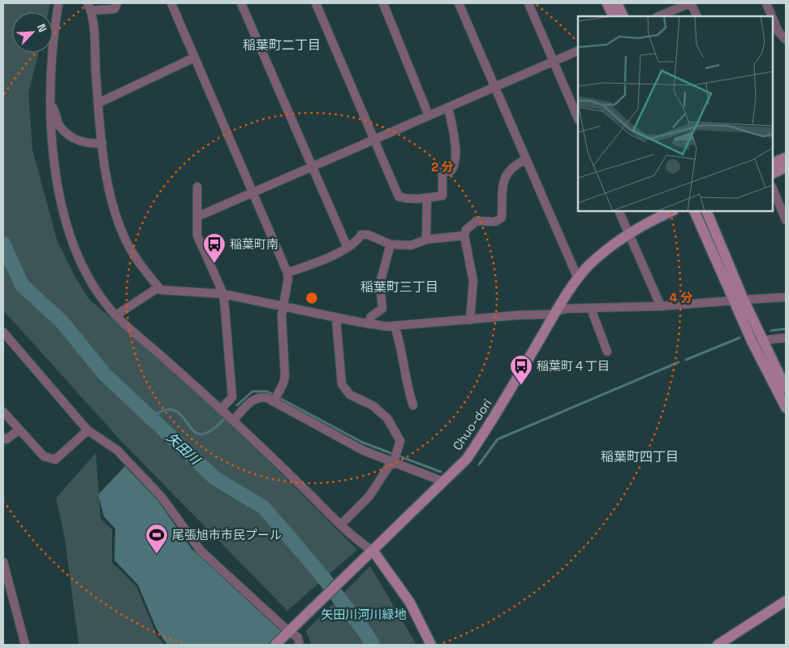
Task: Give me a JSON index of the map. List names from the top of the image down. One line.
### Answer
{"streets":{"street":["Chuo-dori"]},"districts":["稲葉町二丁目","稲葉町三丁目","稲葉町四丁目"],"water":["矢田川"],"parks":["矢田川河川緑地"],"places":{"bus stop":["稲葉町南","稲葉町４丁目"],"sports":["尾張旭市市民プール"]},"north":"top right","rings":["2 分","4 分"]}
